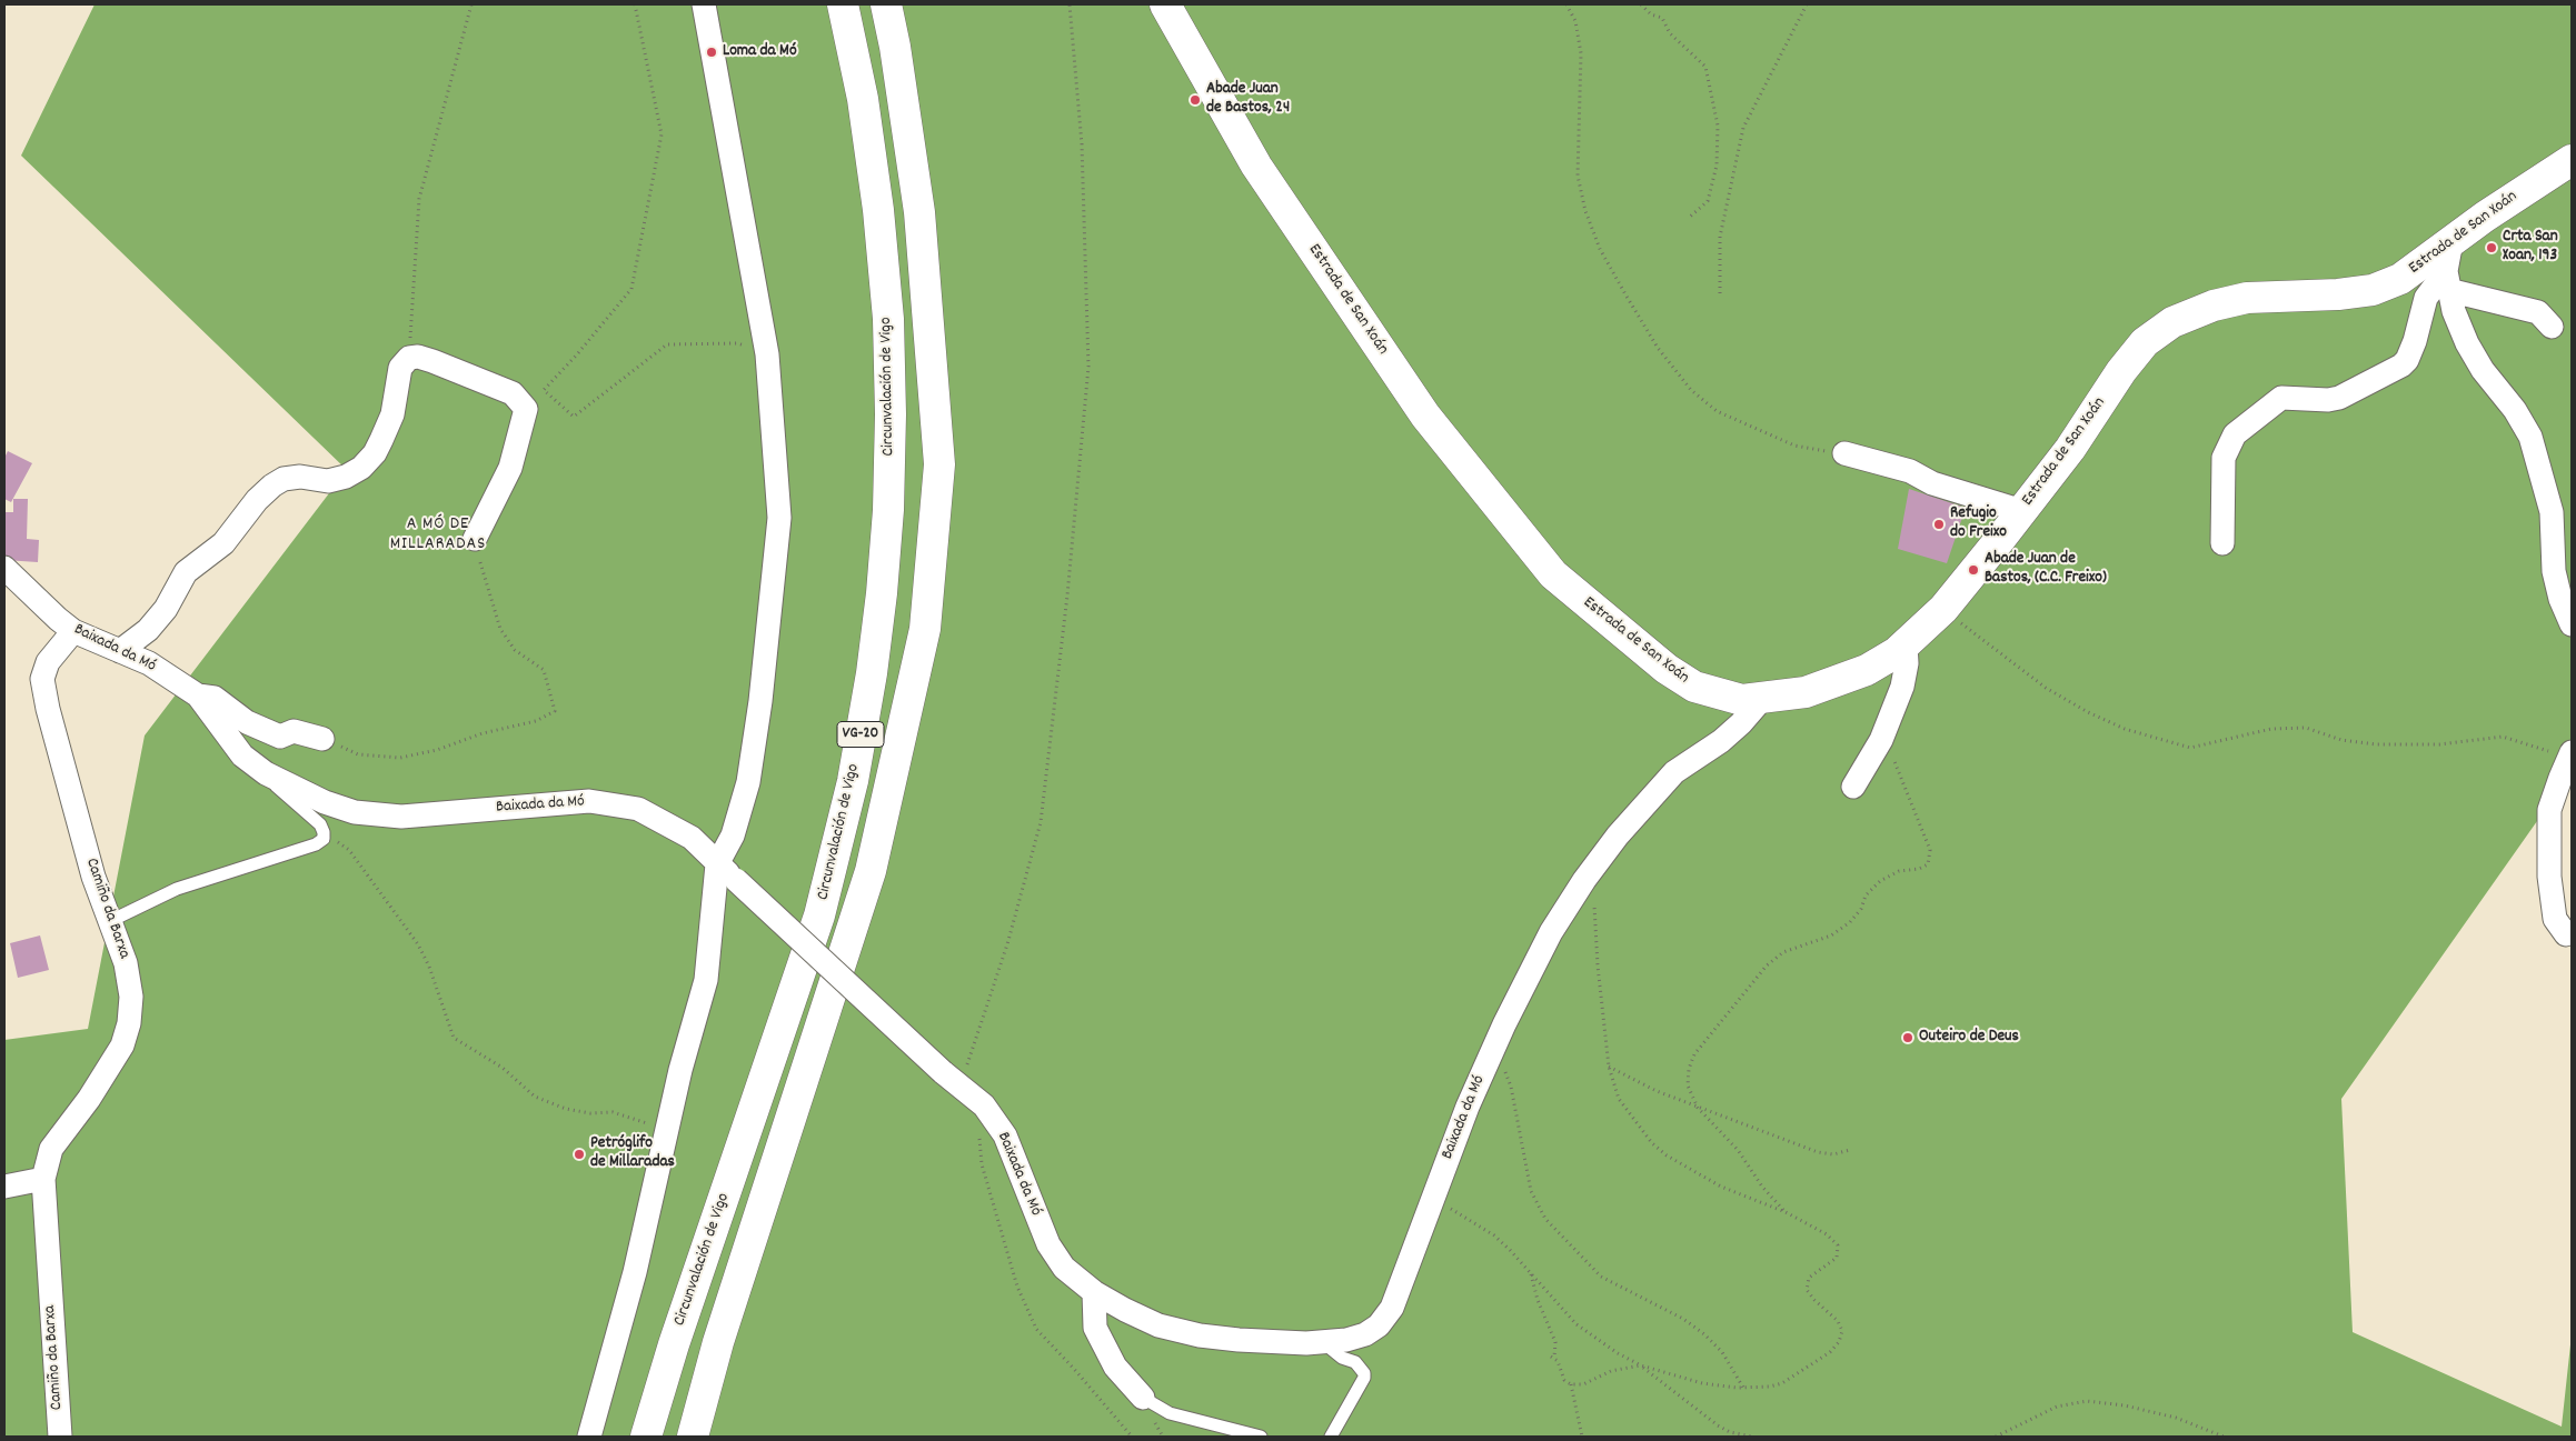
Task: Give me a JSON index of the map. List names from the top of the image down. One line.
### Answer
{"streets":{"main road":["Estrada de San Xoán","Circunvalación de Vigo","VG-20"],"street":["Baixada da Mó","Camiño da Barxa"]},"crossings":[["Estrada de San Xoán","Baixada da Mó"],["Baixada da Mó","Camiño da Barxa"]],"districts":["A MÓ DE MILLARADAS"],"places":["Loma da Mó","Abade Juan de Bastos, 24","Crta San Xoan, 193","Refugio do Freixo","Abade Juan de Bastos, (C.C. Freixo)","Outeiro de Deus","Petróglifo de Millaradas"]}
